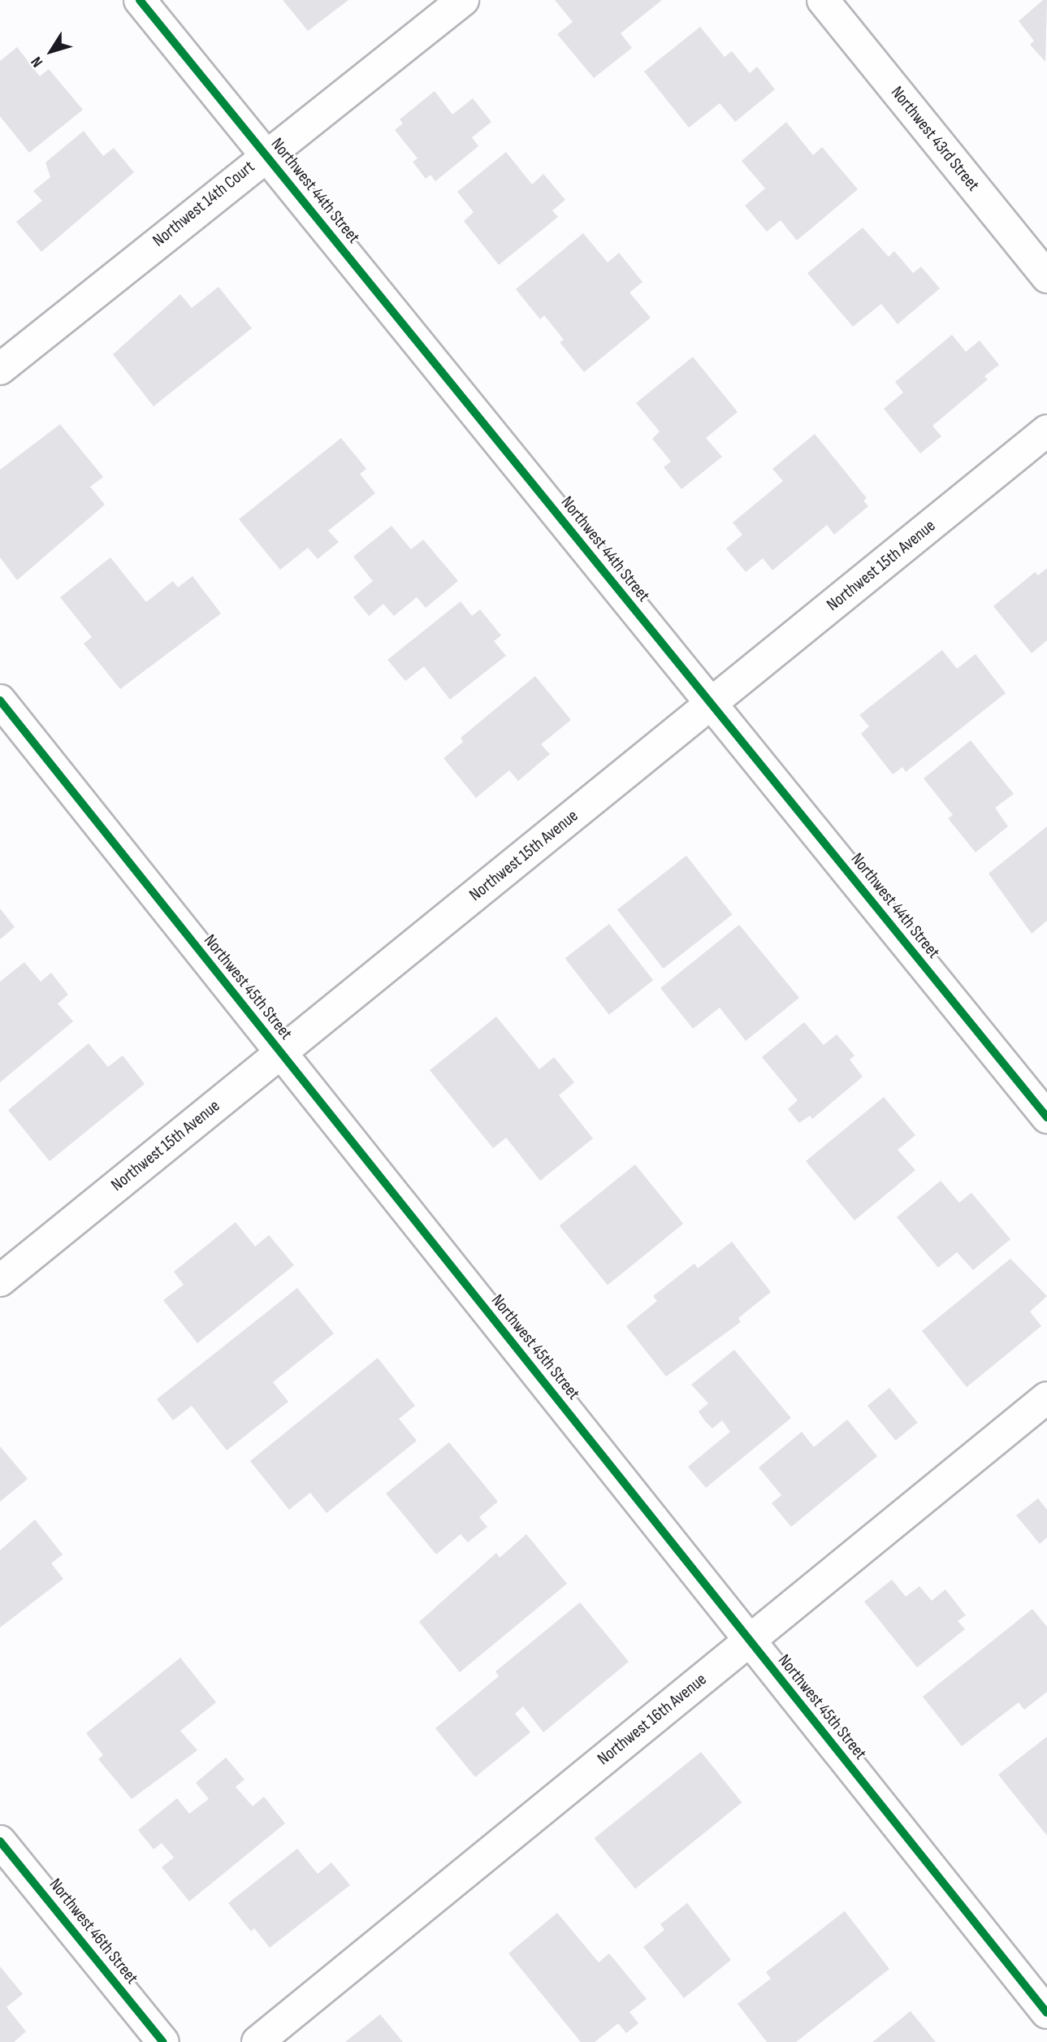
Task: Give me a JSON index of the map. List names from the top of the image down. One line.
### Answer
{"streets":{"street":["Northwest 43rd Street","Northwest 44th Street","Northwest 14th Court","Northwest 15th Avenue","Northwest 45th Street","Northwest 16th Avenue","Northwest 46th Street"]},"crossings":[["Northwest 44th Street","Northwest 14th Court"],["Northwest 44th Street","Northwest 15th Avenue"],["Northwest 15th Avenue","Northwest 45th Street"],["Northwest 45th Street","Northwest 16th Avenue"]],"north":"bottom left"}
